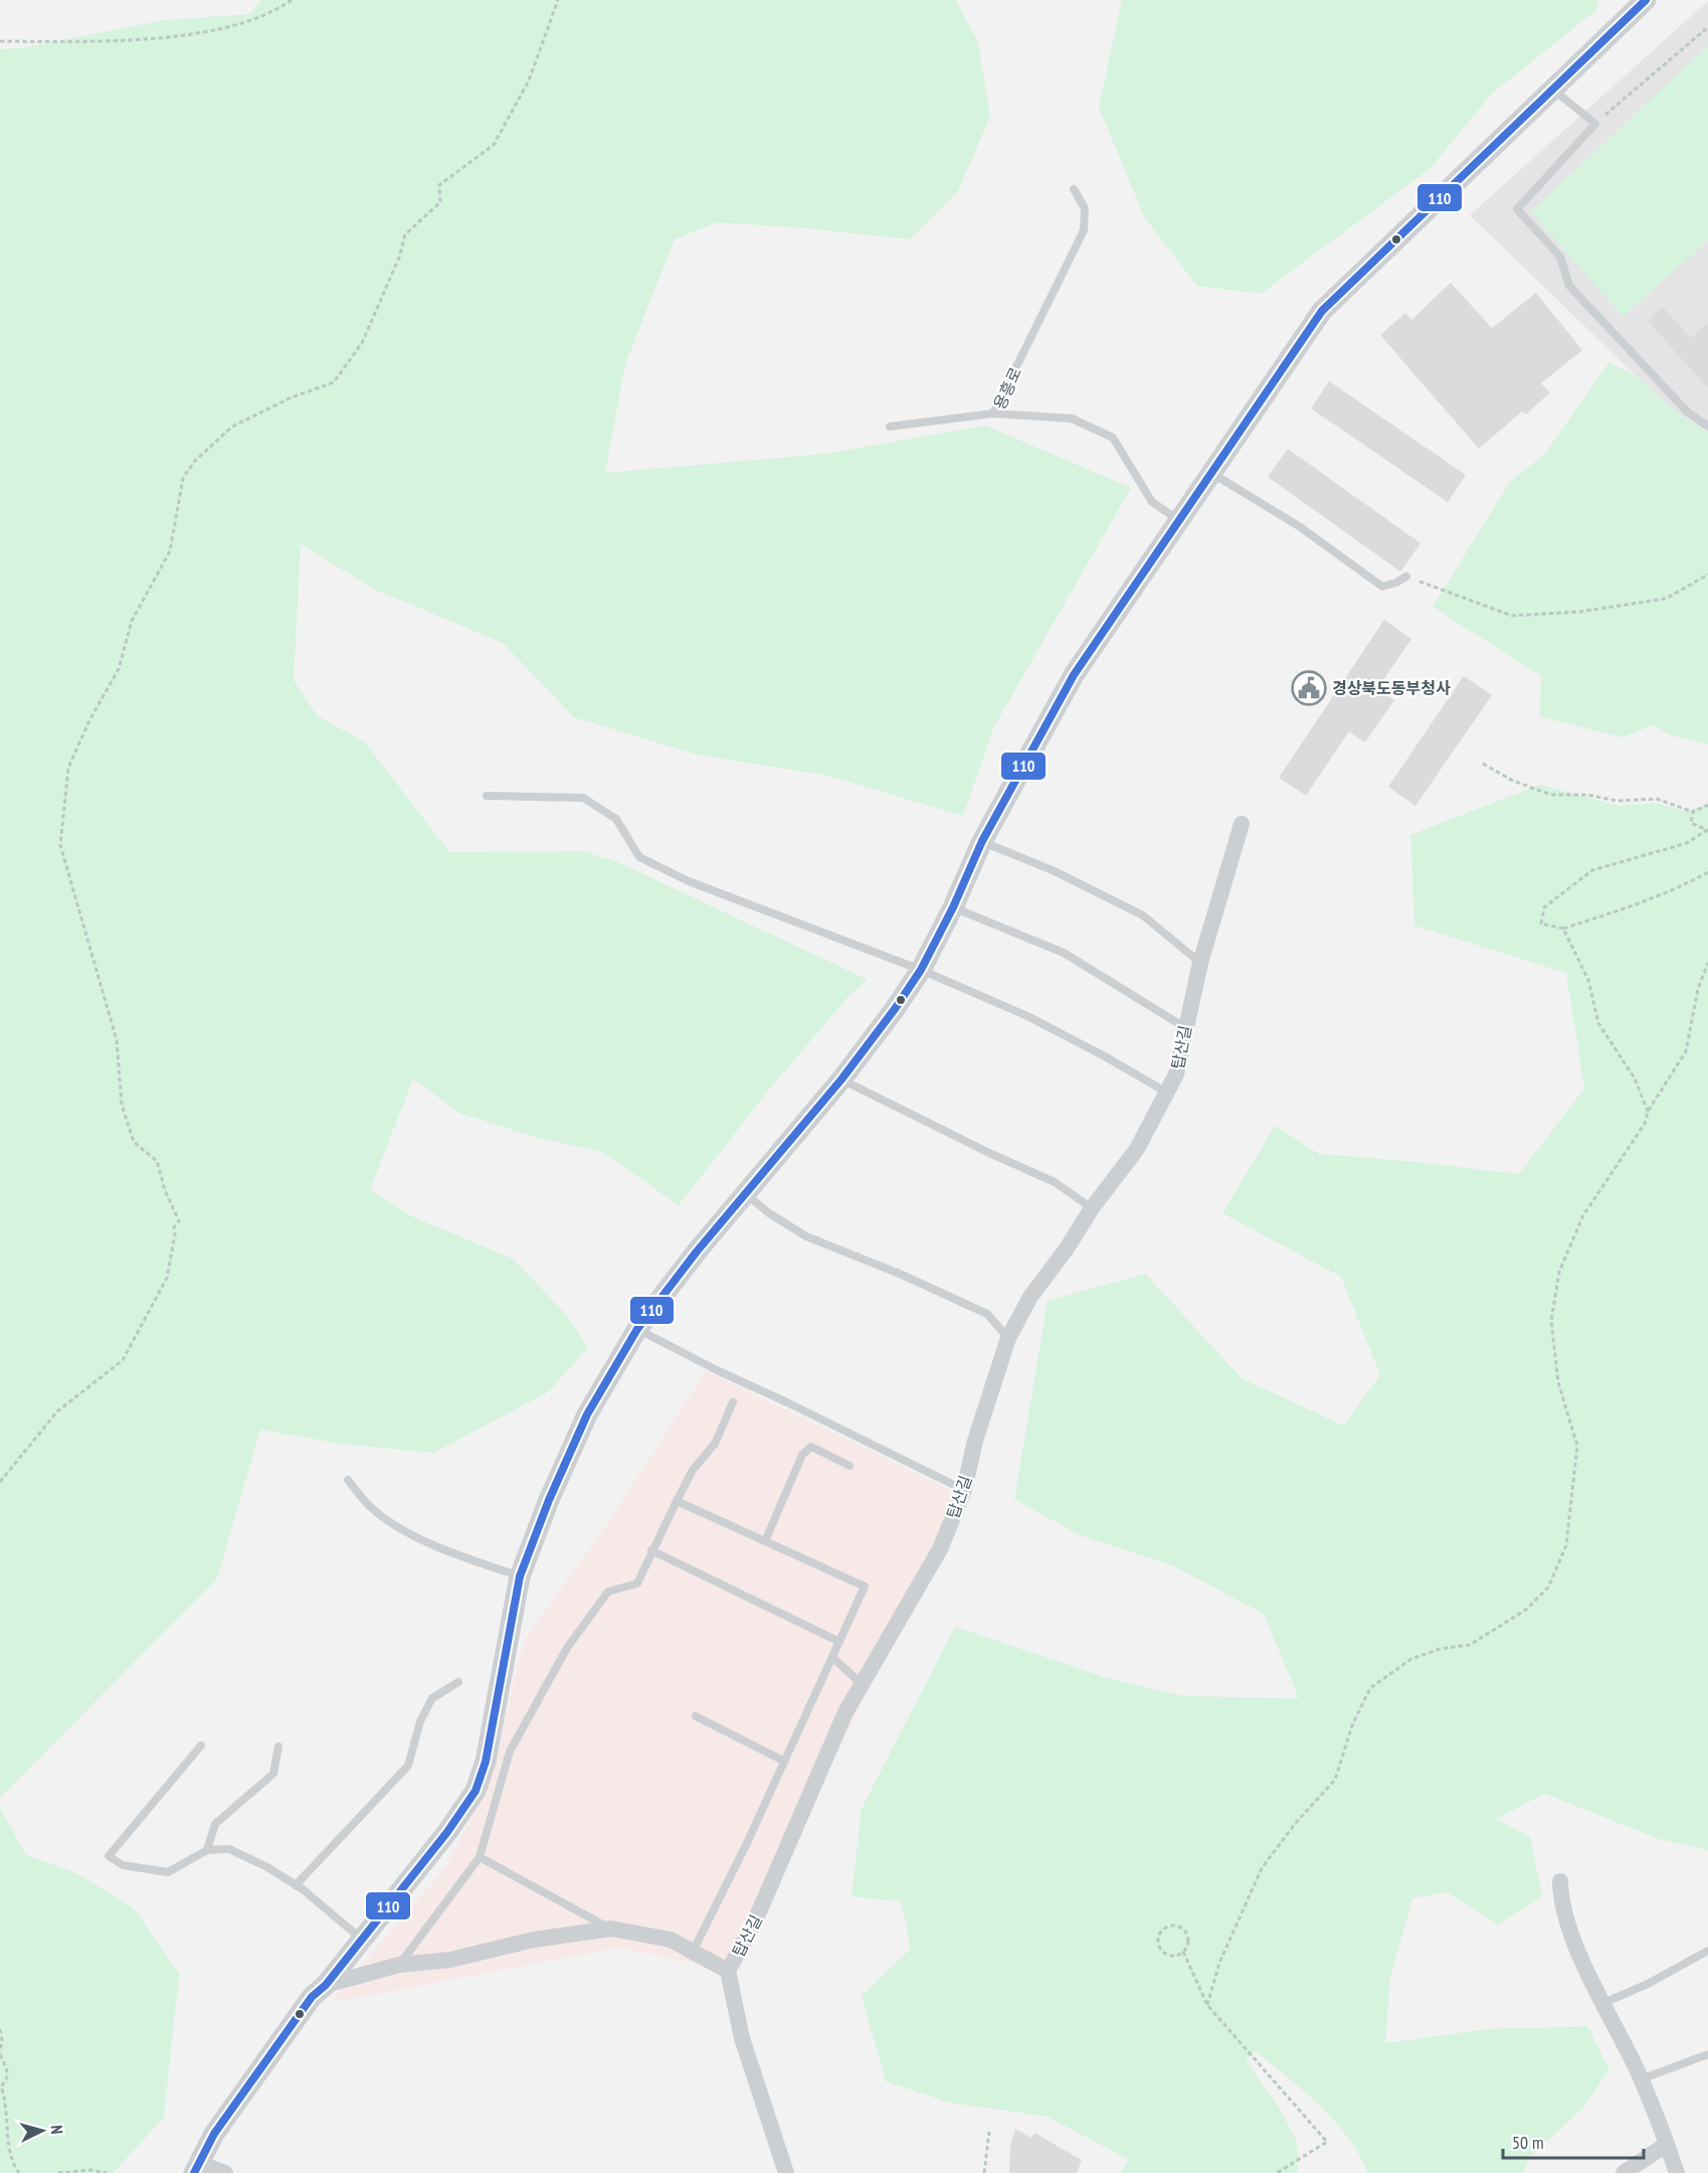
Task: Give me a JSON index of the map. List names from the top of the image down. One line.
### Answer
{"streets":{"street":["탑산길"],"lane":["용흥로"]},"places":{"public building":["경상북도동부청사"]},"lines":["transit line 110"],"scale_bar":"50 m","north":"right"}
